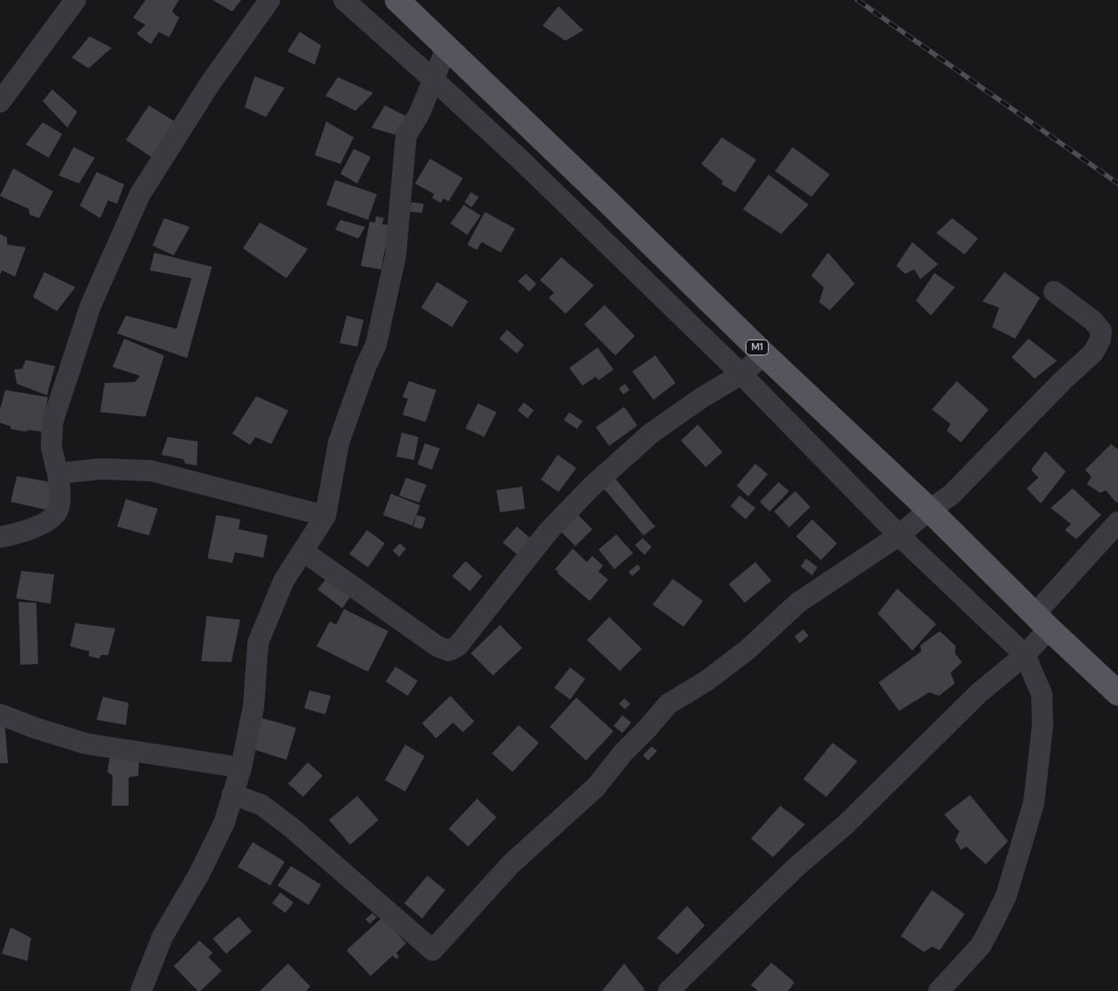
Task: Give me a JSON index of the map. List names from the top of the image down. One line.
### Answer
{"streets":{"main road":["M1"]}}
